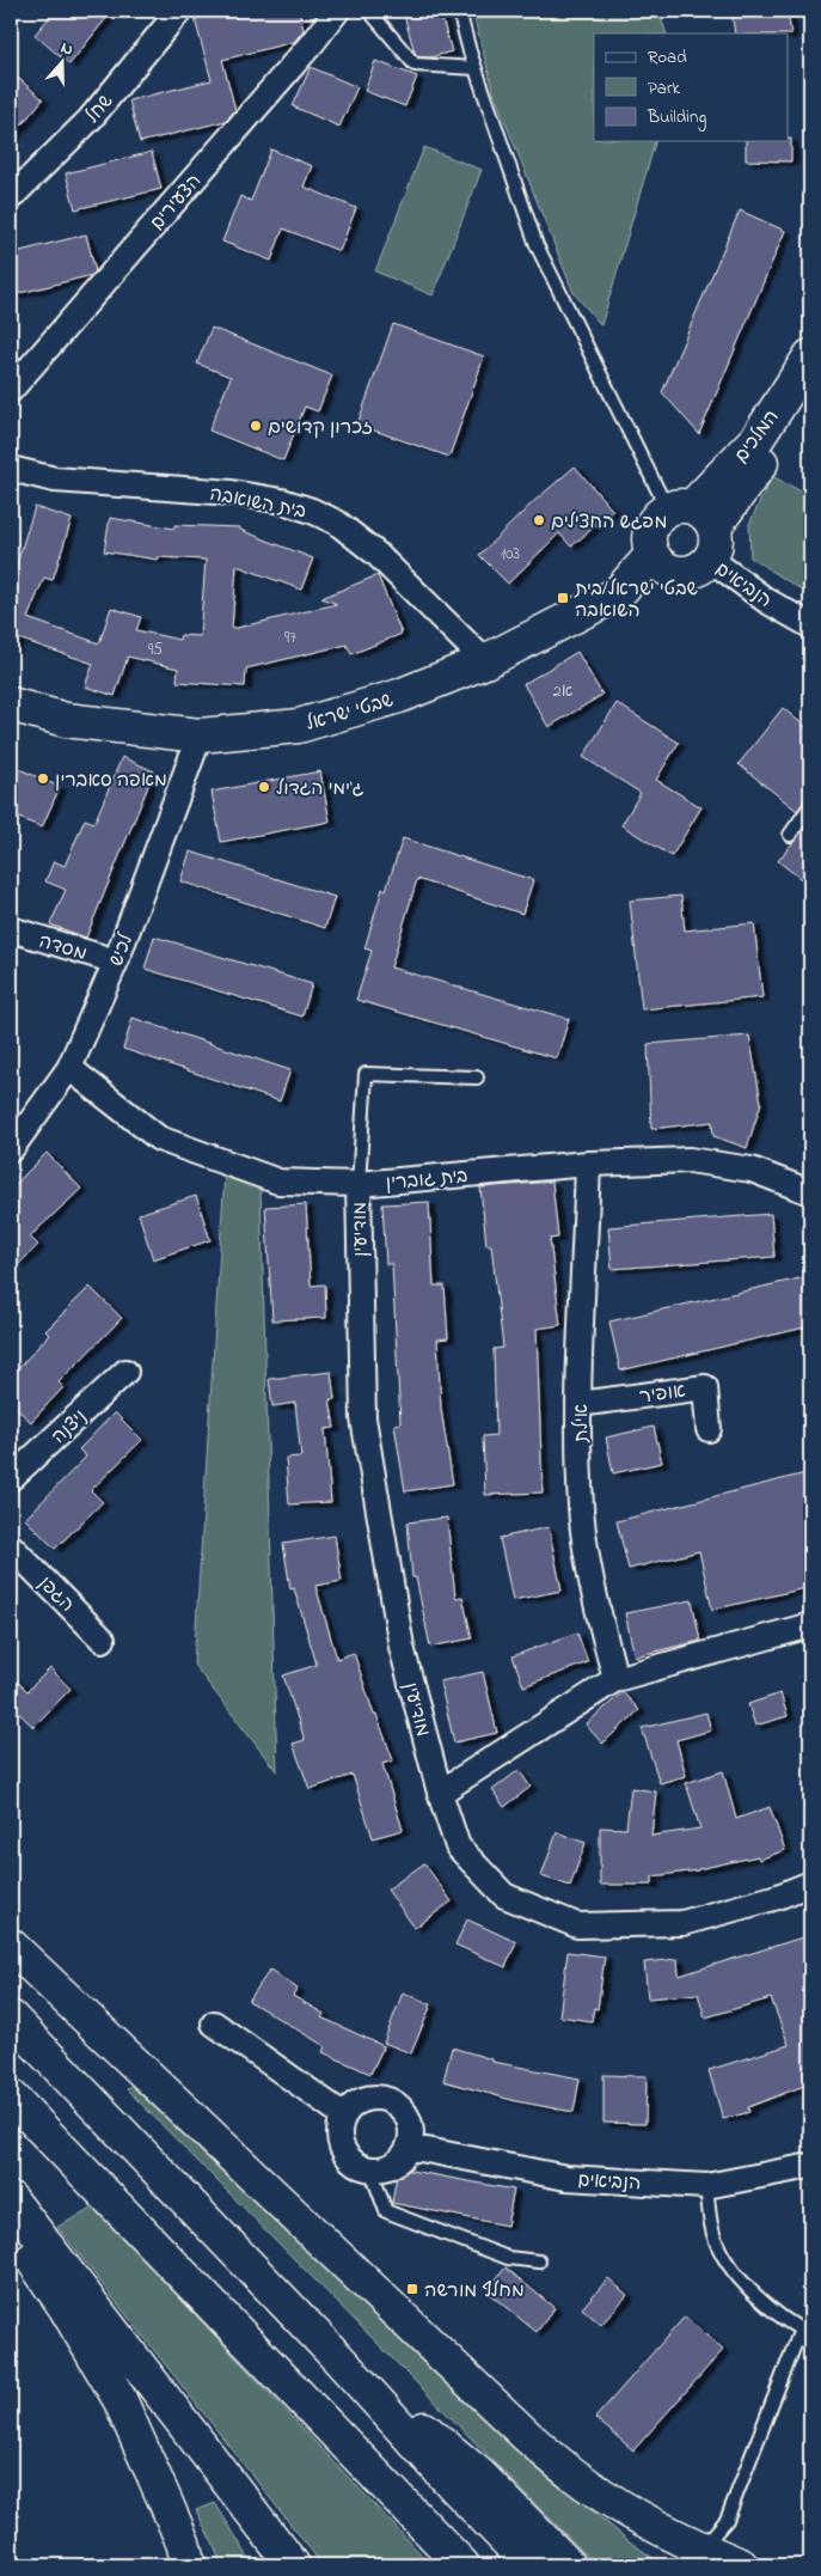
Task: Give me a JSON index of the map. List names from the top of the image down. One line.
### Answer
{"streets":{"main road":["המלכים","שבטי ישראל"],"street":["שחל","הצעירים","בית השואבה","הנביאים","מסדה","לכיש","בית גוברין","מודיעין","אופיר","אילת","ניצנה","הגפן"]},"crossings":[["המלכים","הנביאים"],["המלכים","שבטי ישראל"],["בית השואבה","שבטי ישראל"],["הנביאים","שבטי ישראל"],["שבטי ישראל","לכיש"],["מסדה","לכיש"],["לכיש","בית גוברין"],["בית גוברין","מודיעין"],["בית גוברין","אילת"],["אופיר","אילת"]],"places":{"other":["זכרון קדושים","מפגש החצילים","מאפה סאברין","ג'ימי הגדול"],"transit":["שבטי ישראל/בית השואבה","מחלף מורשה"]},"house_numbers":["103","97","95","2א"],"legend":["Road","Park","Building"],"north":"top"}
